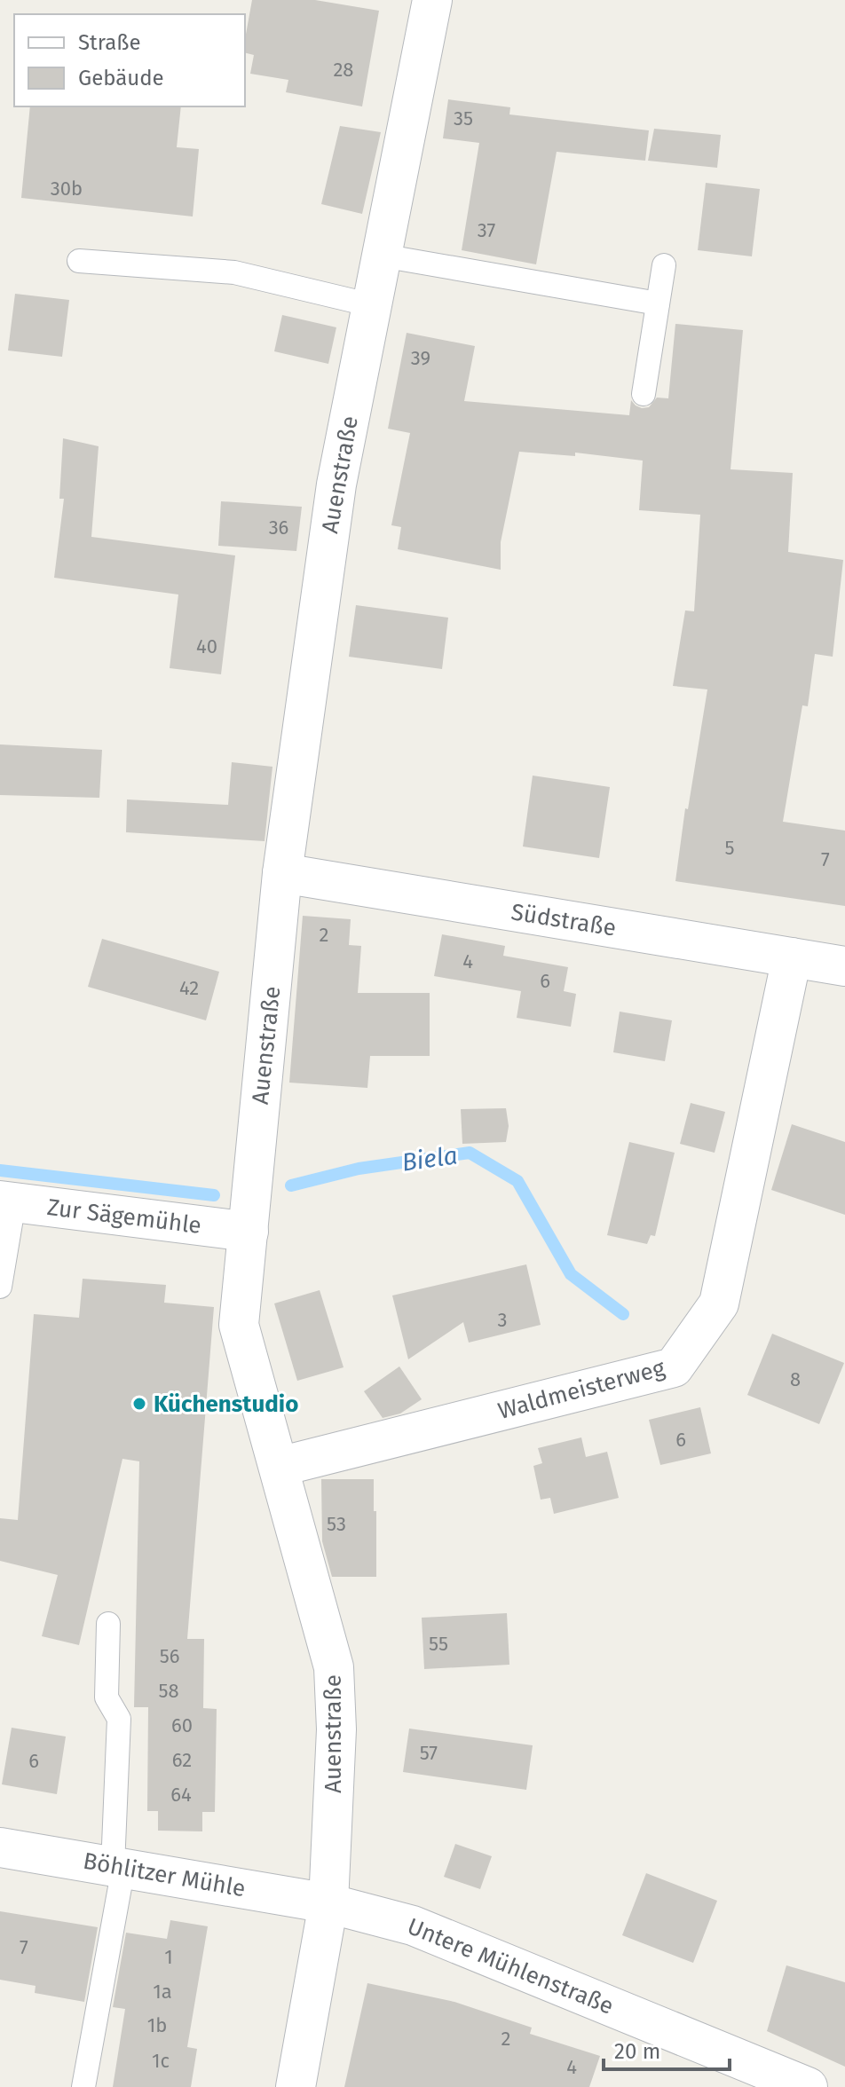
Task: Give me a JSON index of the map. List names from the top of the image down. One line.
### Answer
{"streets":{"street":["Auenstraße","Südstraße","Zur Sägemühle","Waldmeisterweg","Böhlitzer Mühle","Untere Mühlenstraße"]},"crossings":[["Auenstraße","Südstraße"],["Auenstraße","Zur Sägemühle"],["Auenstraße","Waldmeisterweg"],["Auenstraße","Böhlitzer Mühle"],["Auenstraße","Untere Mühlenstraße"],["Südstraße","Waldmeisterweg"],["Böhlitzer Mühle","Untere Mühlenstraße"]],"water":["Biela"],"places":["Küchenstudio"],"house_numbers":["28","35","30b","37","39","36","40","5","7","2","4","6","42","3","8","6","53","55","56","58","60","57","62","6","64","7","1","1a","1b","2","1c","4"],"legend":["Straße","Gebäude"],"scale_bar":"20 m"}
